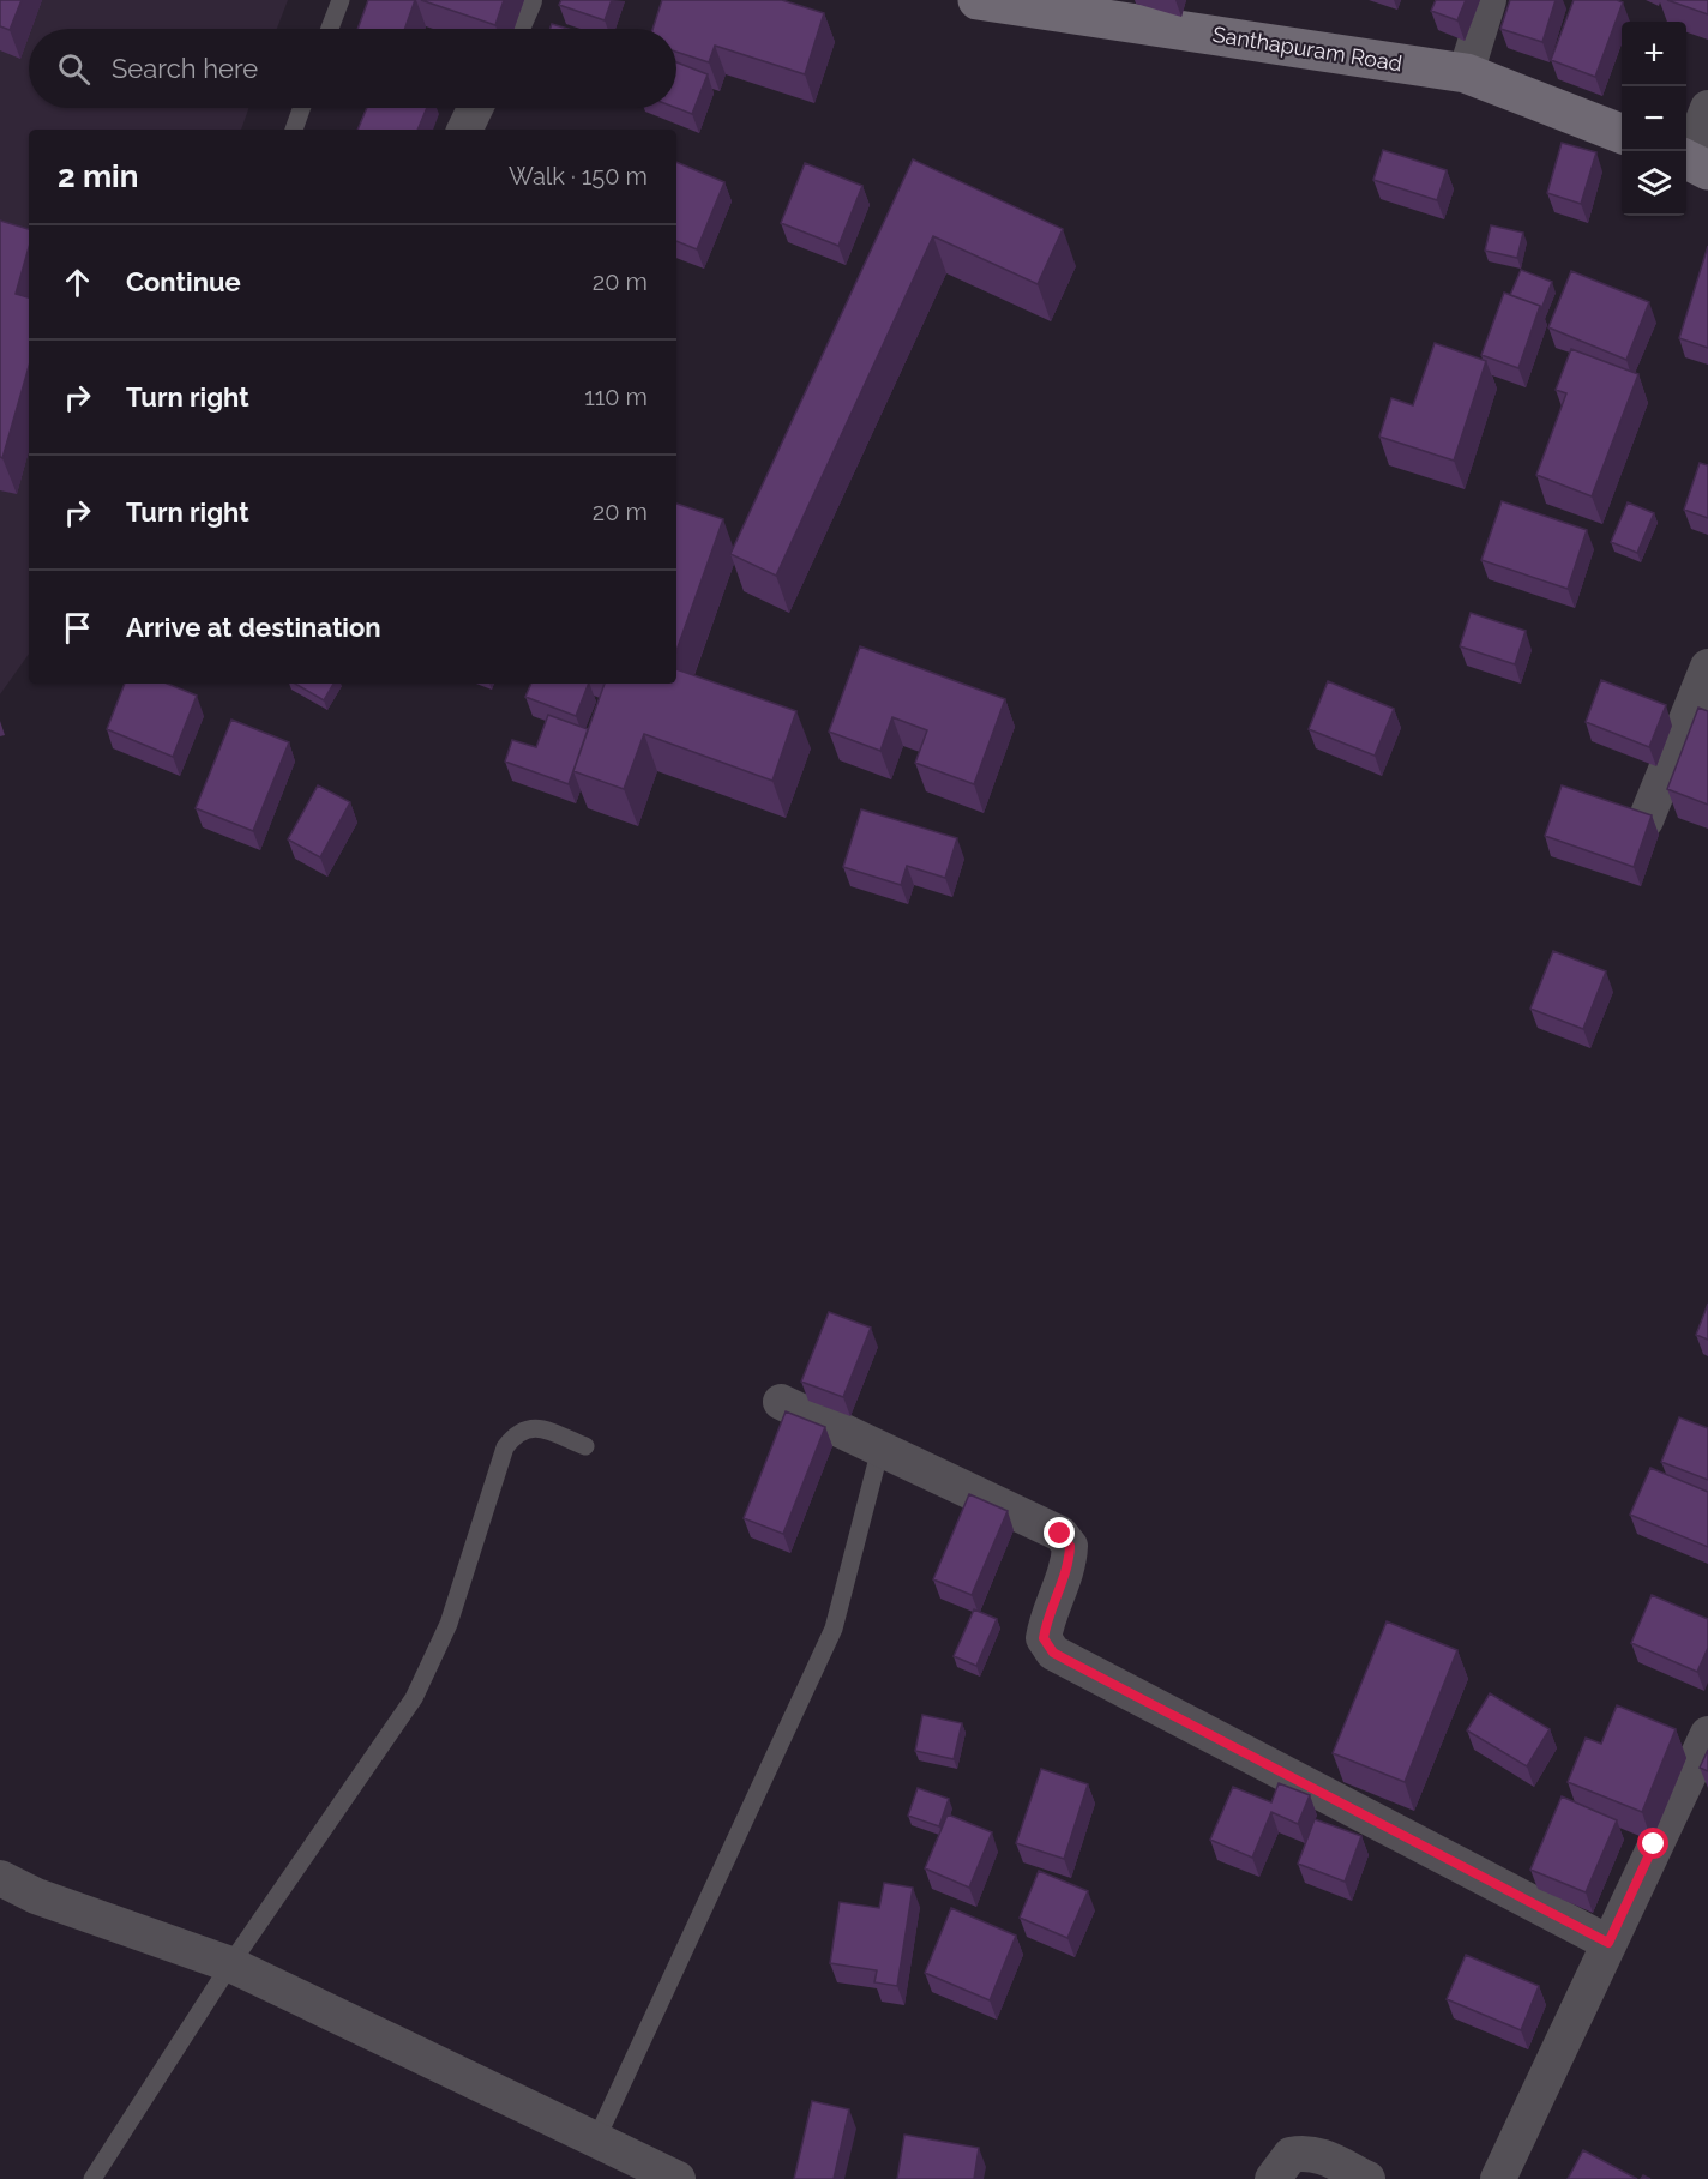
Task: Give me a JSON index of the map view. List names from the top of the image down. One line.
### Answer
{"streets":{"main road":["Santhapuram Road"]},"page":{"map_buttons":["+","−"],"search":"Search here","heading":["2 min","Walk · 150 m"],"list":[["Continue","20 m"],["Turn right","110 m"],["Turn right","20 m"],"Arrive at destination"]}}
